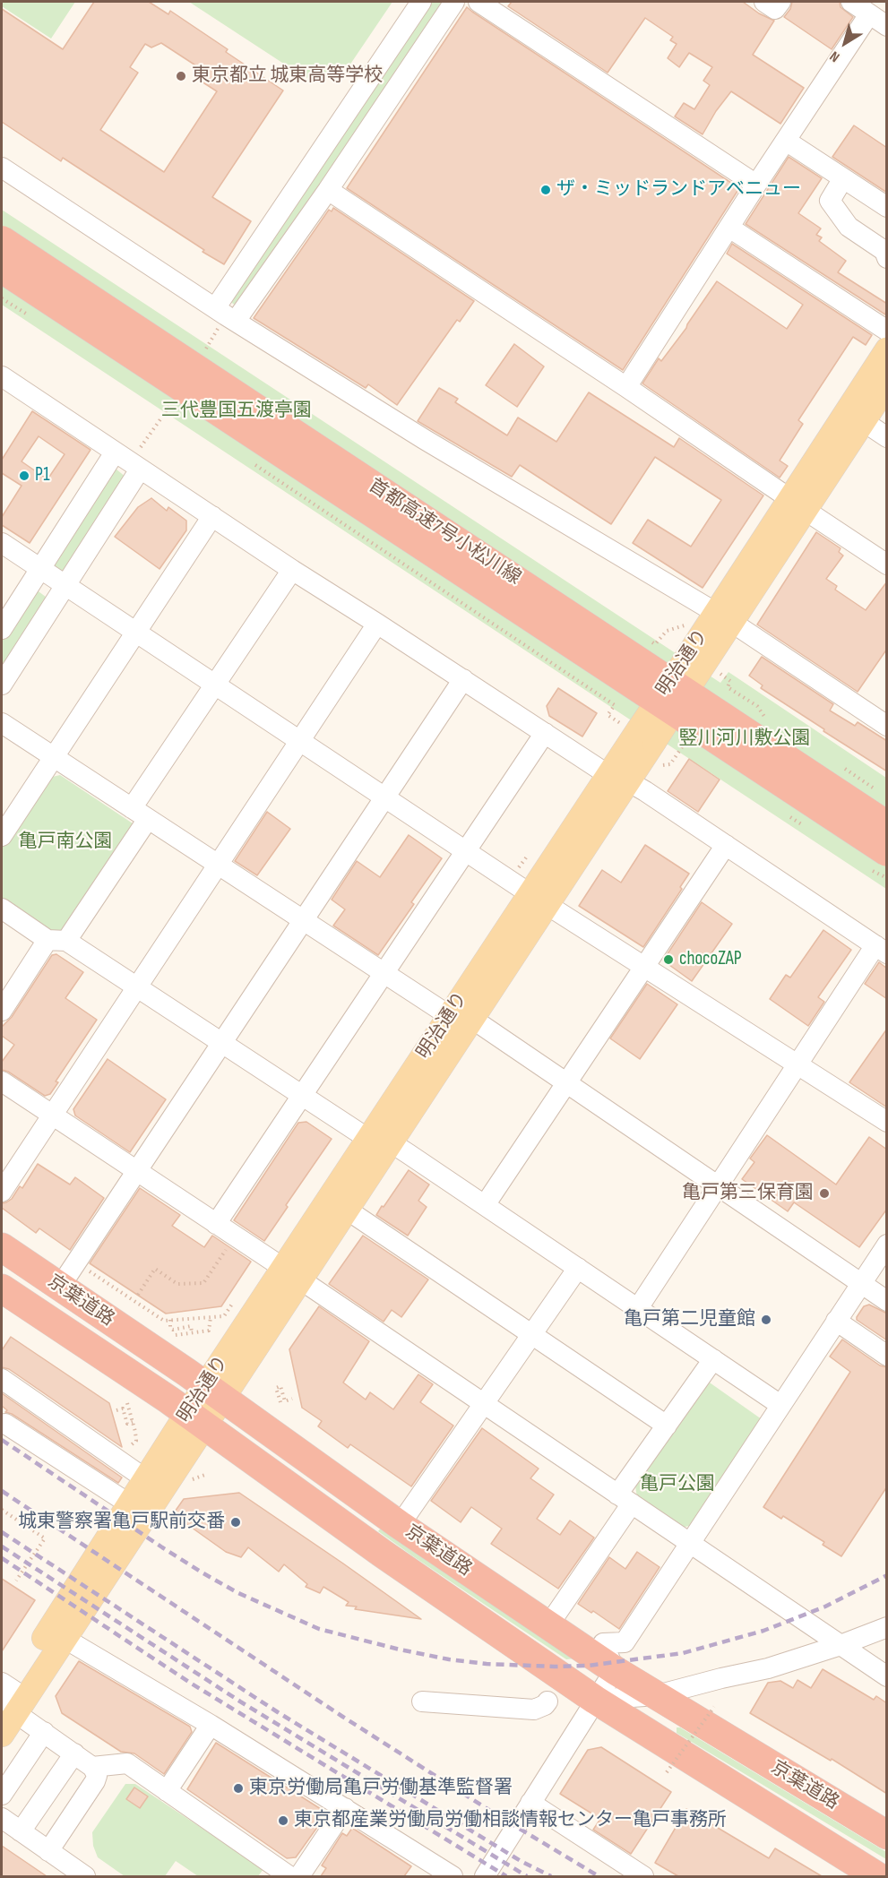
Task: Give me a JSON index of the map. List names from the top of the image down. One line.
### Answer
{"streets":{"highway":["首都高速7号小松川線","京葉道路"],"main road":["明治通り"]},"crossings":[["明治通り","京葉道路"]],"parks":["三代豊国五渡亭園","竪川河川敷公園","亀戸南公園","亀戸公園"],"places":["東京都立 城東高等学校","ザ・ミッドランドアベニュー","P1","chocoZAP","亀戸第三保育園","亀戸第二児童館","城東警察署亀戸駅前交番","東京労働局亀戸労働基準監督署","東京都産業労働局労働相談情報センター亀戸事務所"],"north":"bottom left"}
